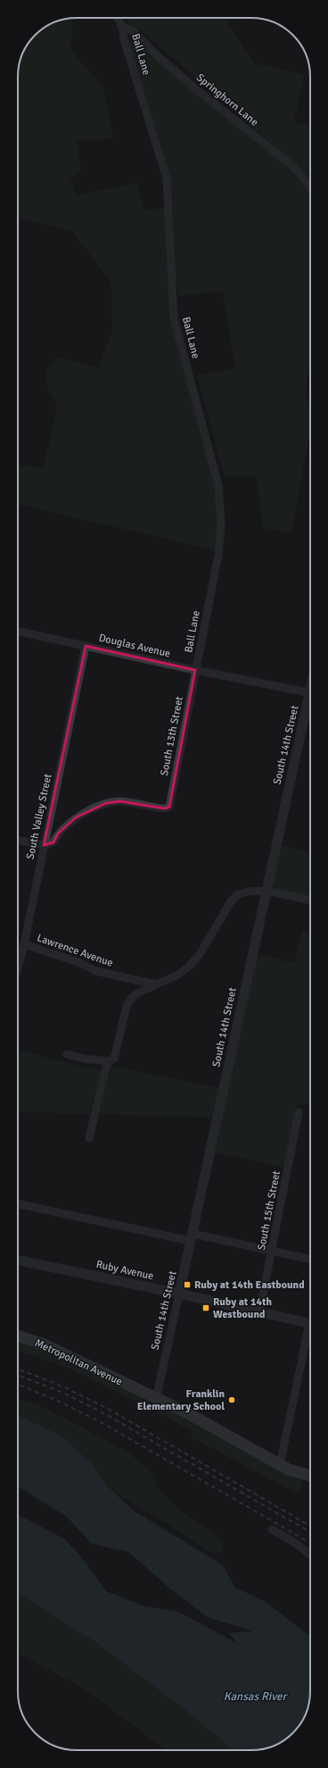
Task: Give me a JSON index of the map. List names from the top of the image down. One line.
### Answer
{"streets":{"main road":["Metropolitan Avenue"],"street":["Ball Lane","Springhorn Lane","Douglas Avenue","South 13th Street","South 14th Street","South Valley Street","Lawrence Avenue","South 15th Street","Ruby Avenue"]},"crossings":[["Ball Lane","Springhorn Lane"],["Ball Lane","Douglas Avenue"],["Ball Lane","South 13th Street"],["Douglas Avenue","South 13th Street"],["Douglas Avenue","South Valley Street"],["South 13th Street","South Valley Street"],["South 14th Street","Ruby Avenue"],["South 14th Street","Metropolitan Avenue"],["South Valley Street","Lawrence Avenue"],["South 15th Street","Ruby Avenue"]],"water":["Kansas River"],"places":{"transit":["Ruby at 14th Eastbound","Ruby at 14th Westbound"],"other":["Franklin Elementary School"]}}
